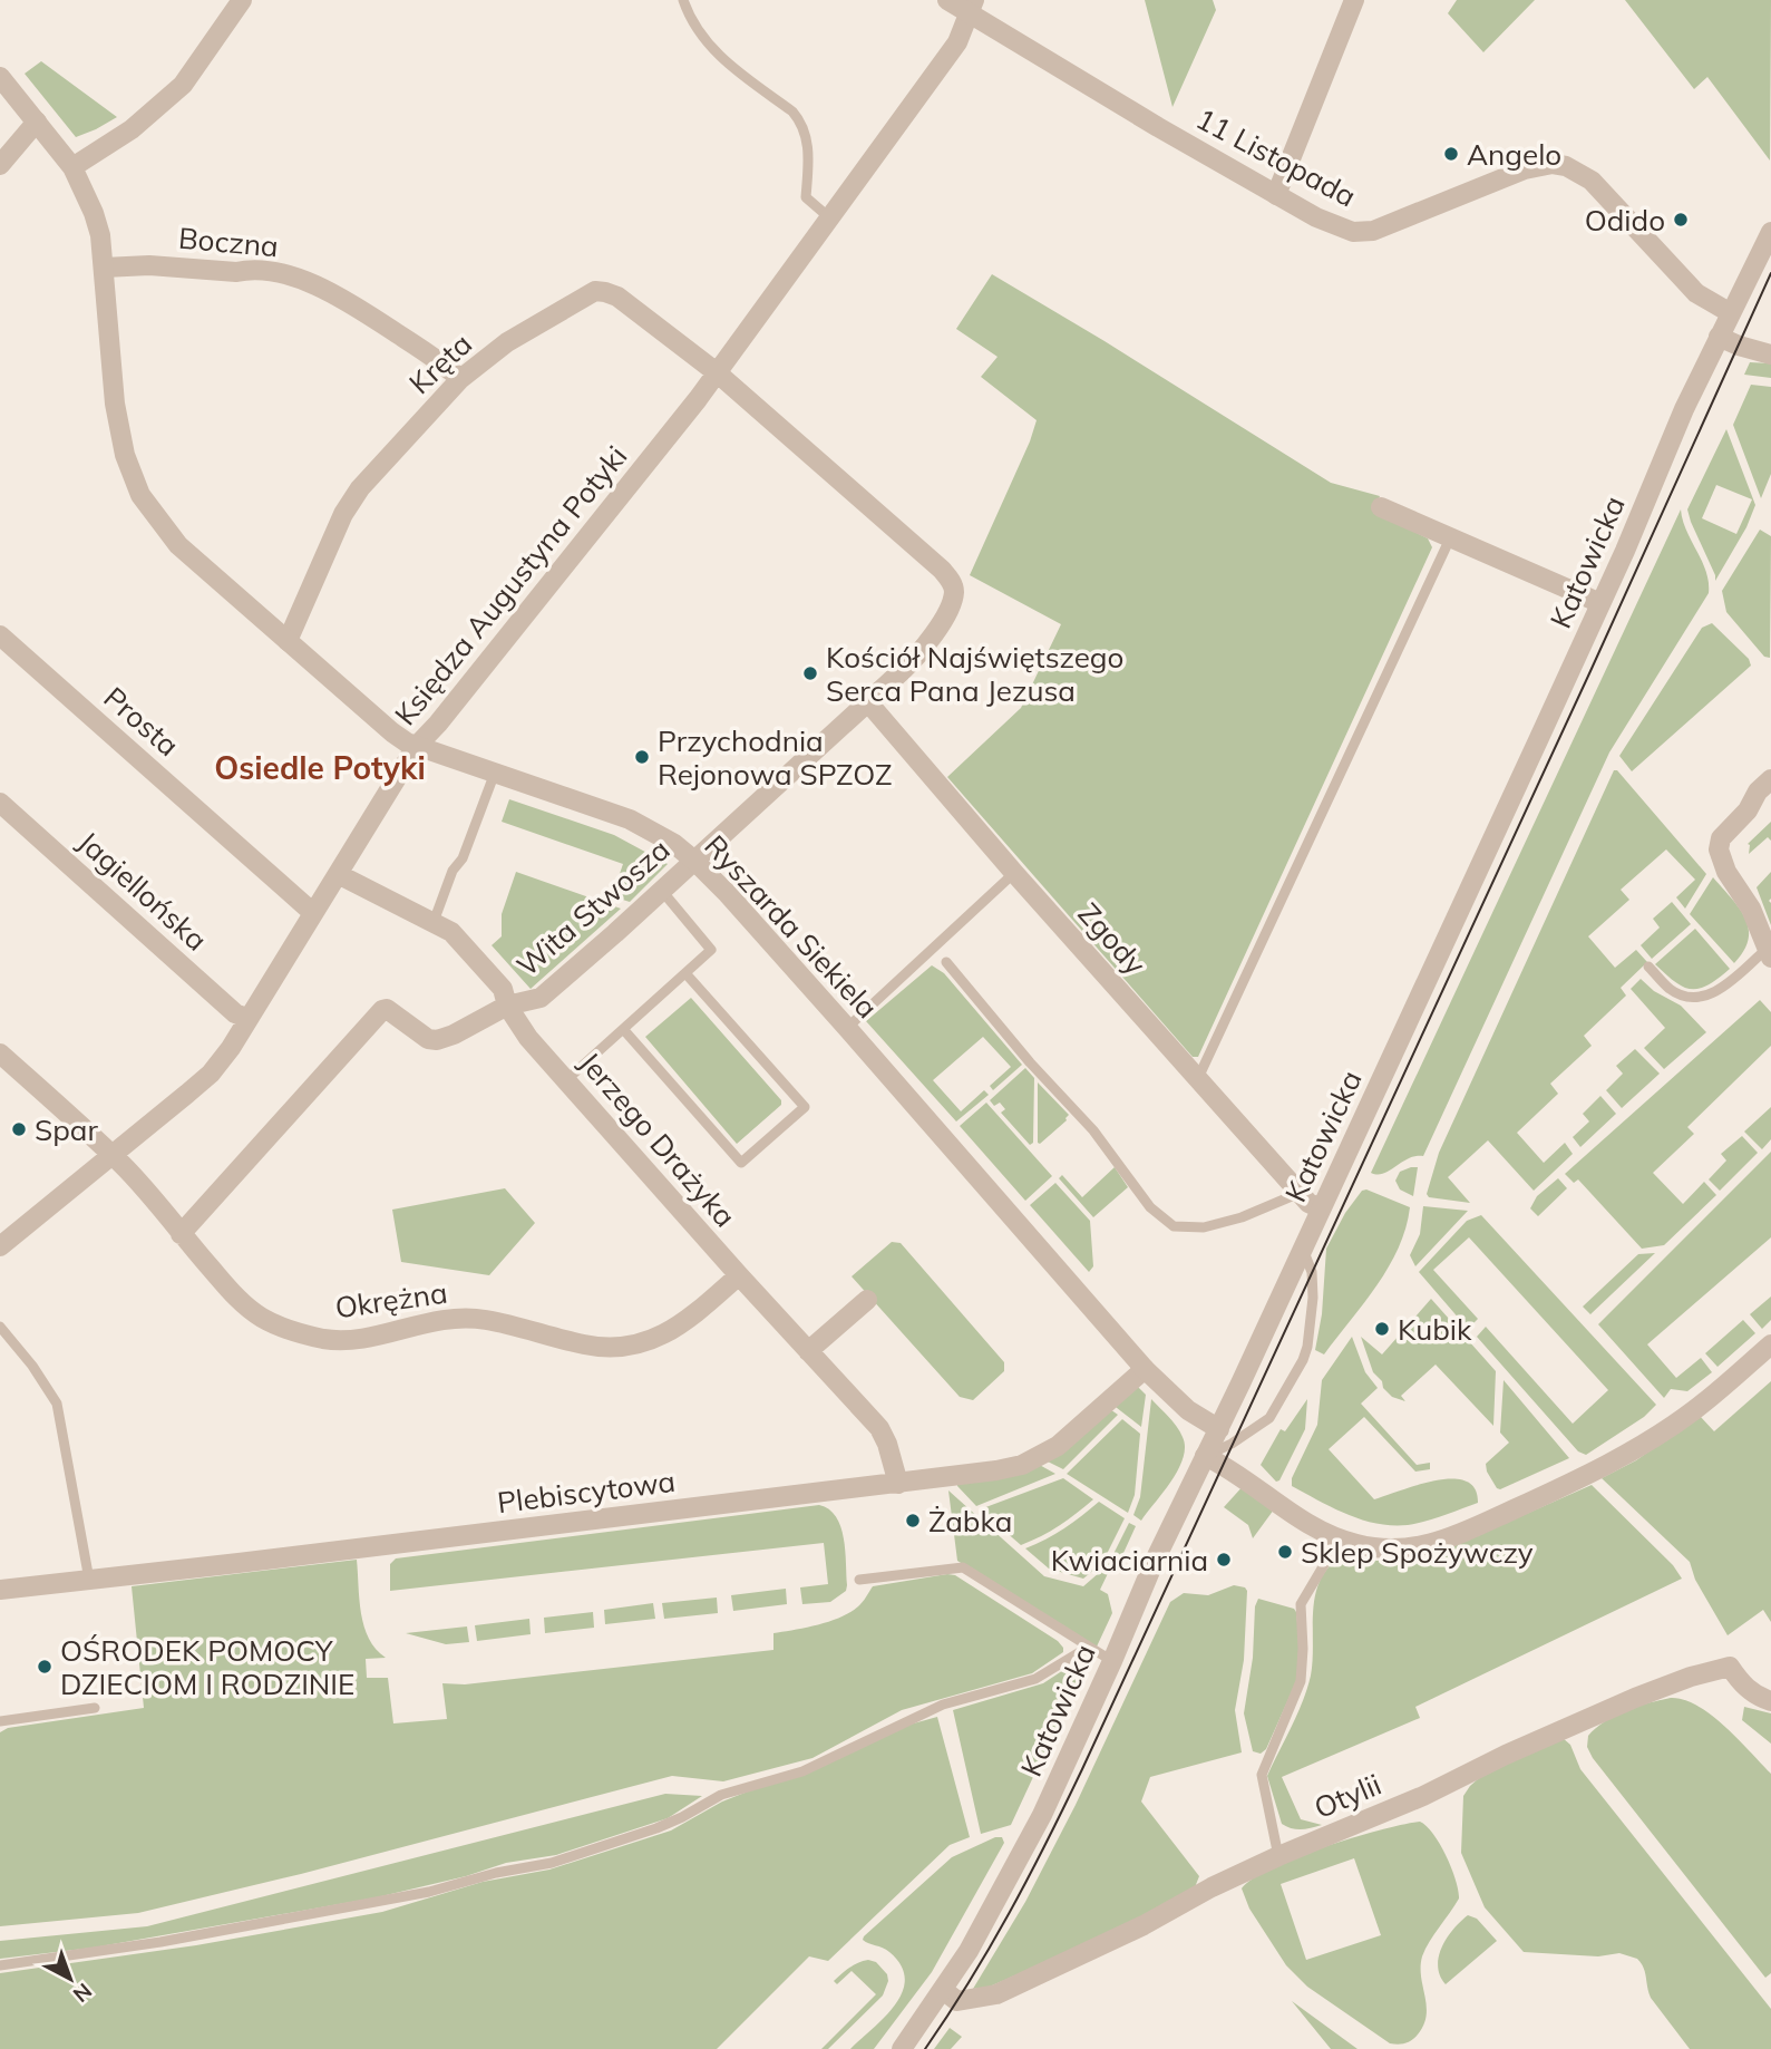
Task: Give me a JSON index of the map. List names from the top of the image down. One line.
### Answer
{"streets":{"street":["11 Listopada","Boczna","Kręta","Katowicka","Księdza Augustyna Potyki","Prosta","Jagiellońska","Wita Stwosza","Ryszarda Siekiela","Zgody","Jerzego Drażyka","Okrężna","Plebiscytowa","Otylii"]},"crossings":[["11 Listopada","Katowicka"],["11 Listopada","Księdza Augustyna Potyki"],["Boczna","Kręta"],["Boczna","Ryszarda Siekiela"],["Kręta","Księdza Augustyna Potyki"],["Kręta","Wita Stwosza"],["Kręta","Ryszarda Siekiela"],["Katowicka","Ryszarda Siekiela"],["Katowicka","Zgody"],["Katowicka","Otylii"],["Księdza Augustyna Potyki","Prosta"],["Księdza Augustyna Potyki","Jagiellońska"],["Księdza Augustyna Potyki","Wita Stwosza"],["Księdza Augustyna Potyki","Ryszarda Siekiela"],["Księdza Augustyna Potyki","Jerzego Drażyka"],["Księdza Augustyna Potyki","Okrężna"],["Wita Stwosza","Ryszarda Siekiela"],["Wita Stwosza","Zgody"],["Wita Stwosza","Jerzego Drażyka"],["Wita Stwosza","Okrężna"],["Ryszarda Siekiela","Plebiscytowa"],["Jerzego Drażyka","Okrężna"],["Jerzego Drażyka","Plebiscytowa"]],"districts":["Osiedle Potyki"],"places":["Angelo","Odido","Kościół Najświętszego Serca Pana Jezusa","Przychodnia Rejonowa SPZOZ","Spar","Kubik","Żabka","Sklep Spożywczy","Kwiaciarnia","OŚRODEK POMOCY DZIECIOM I RODZINIE"],"north":"bottom right"}
